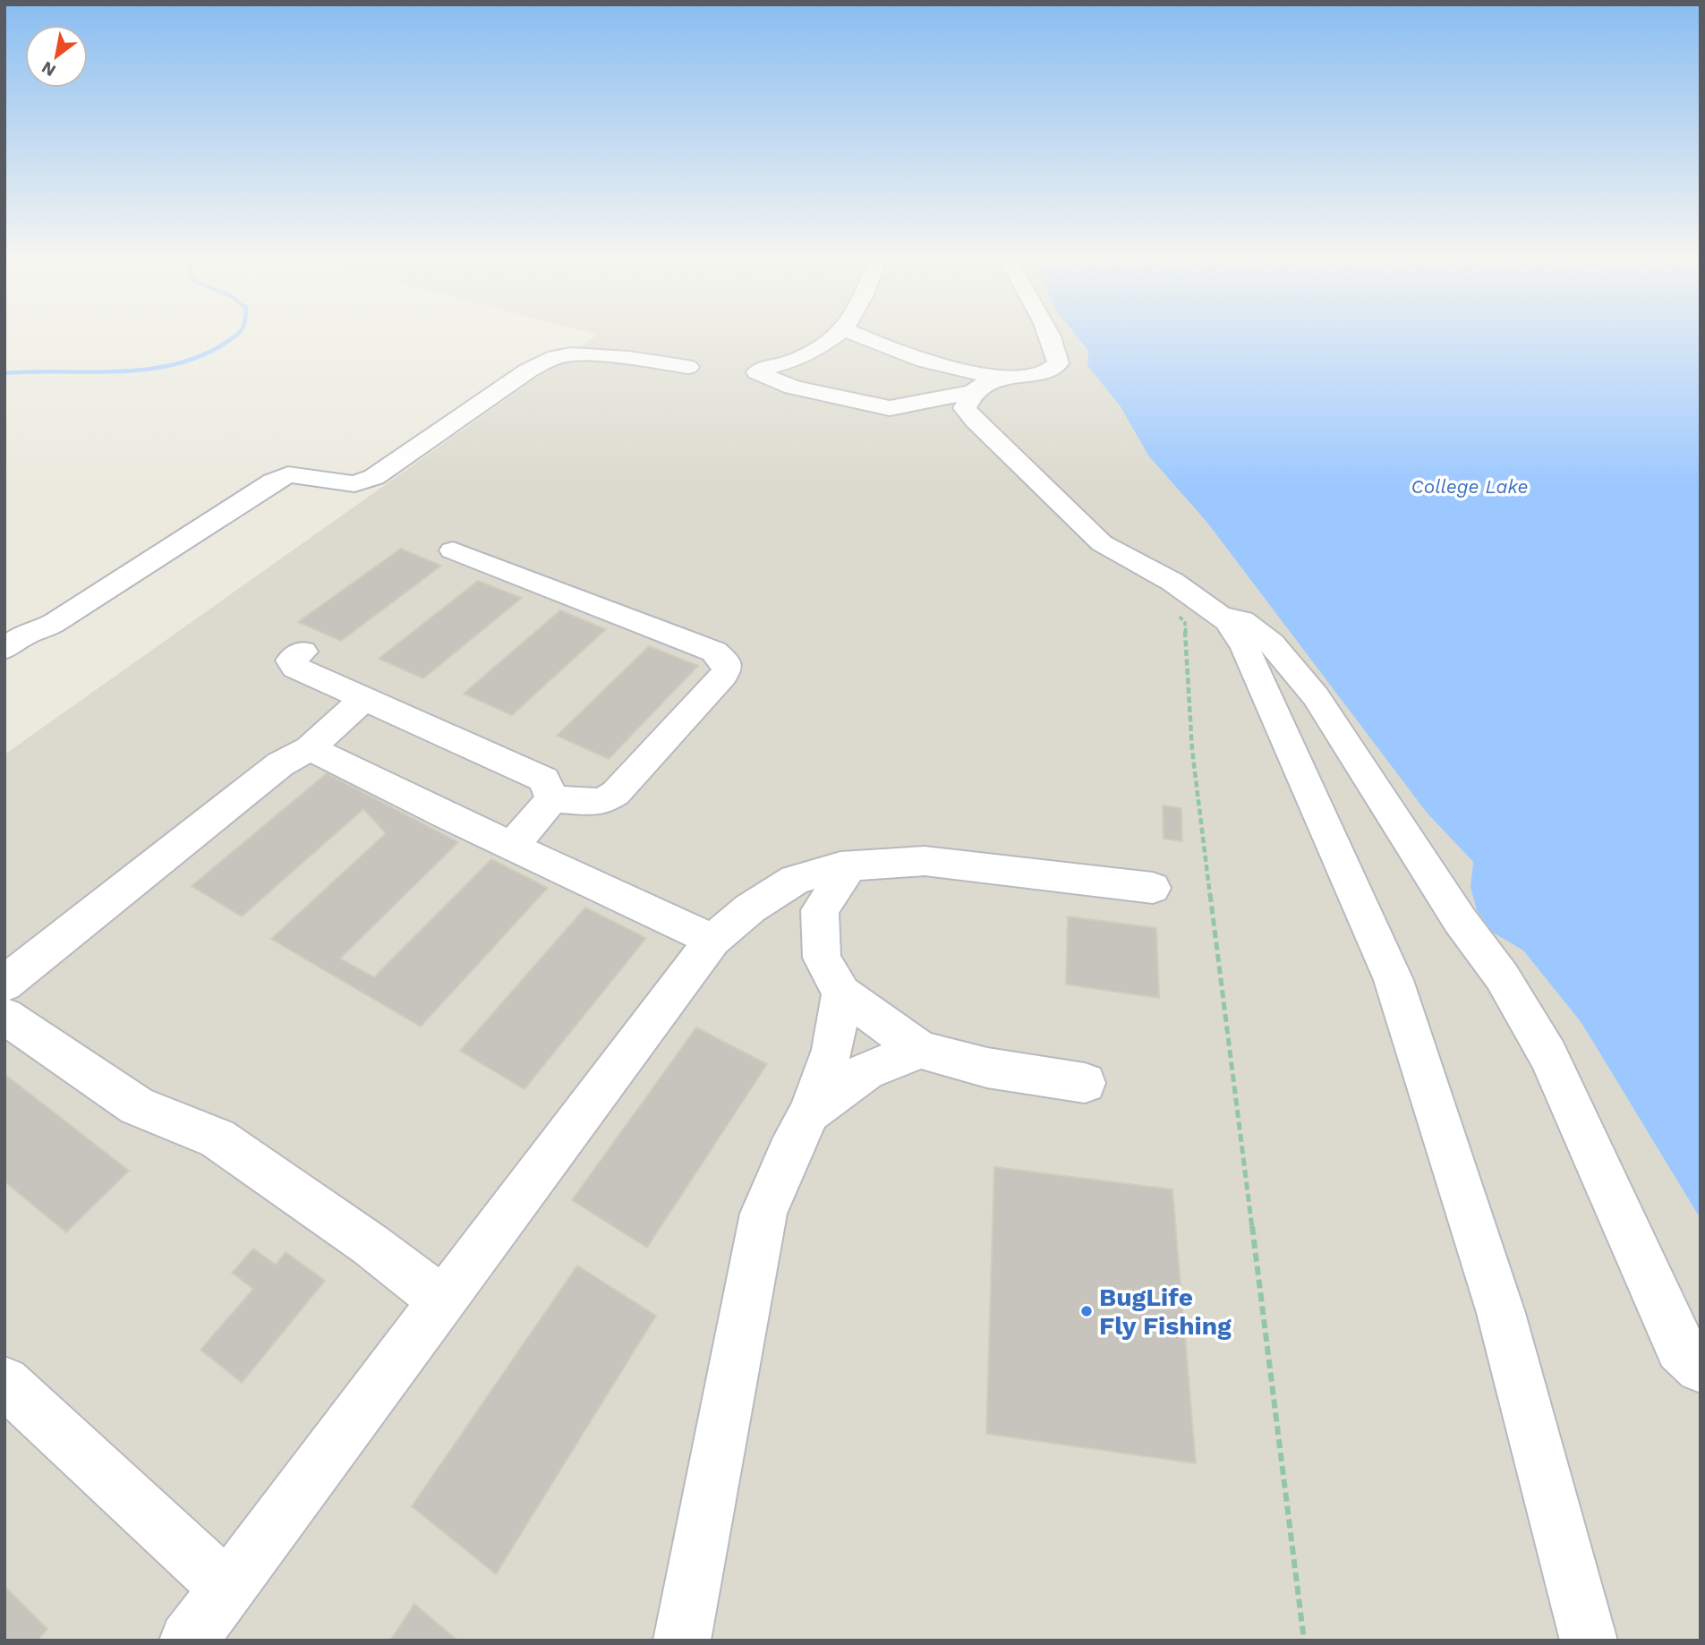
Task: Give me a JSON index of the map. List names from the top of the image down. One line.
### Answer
{"water":["College Lake"],"places":["BugLife Fly Fishing"],"north":"bottom left"}
